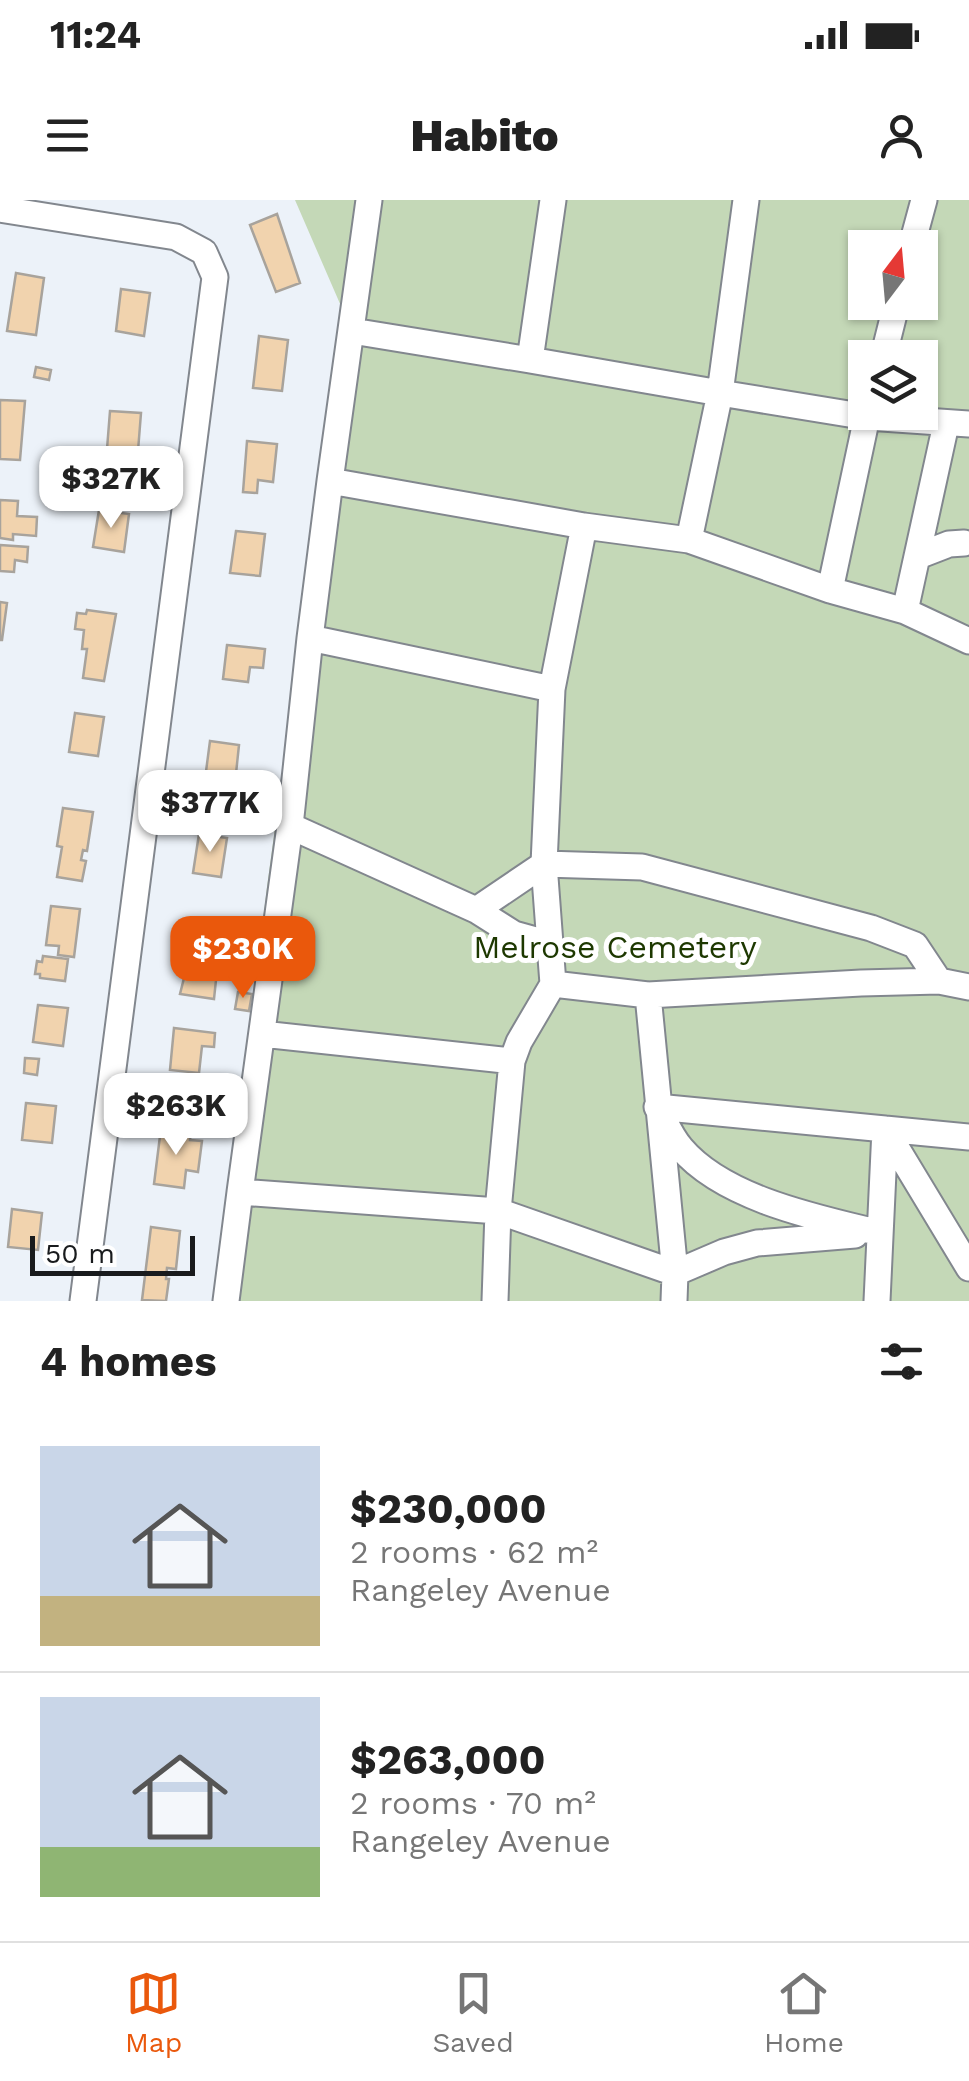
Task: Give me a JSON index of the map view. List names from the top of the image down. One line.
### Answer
{"parks":["Melrose Cemetery"],"scale_bar":"50 m","north":"top","page":{"status":"11:24","header":"Habito","price":["$327K","$377K","$230K","$263K"],"scale":"50 m","heading":"4 homes","list":[{"name":"$230,000","note":"2 rooms · 62 m² · Rangeley Avenue"},{"name":"$263,000","note":"2 rooms · 70 m² · Rangeley Avenue"}],"tabs":["Map","Saved","Home"]}}
